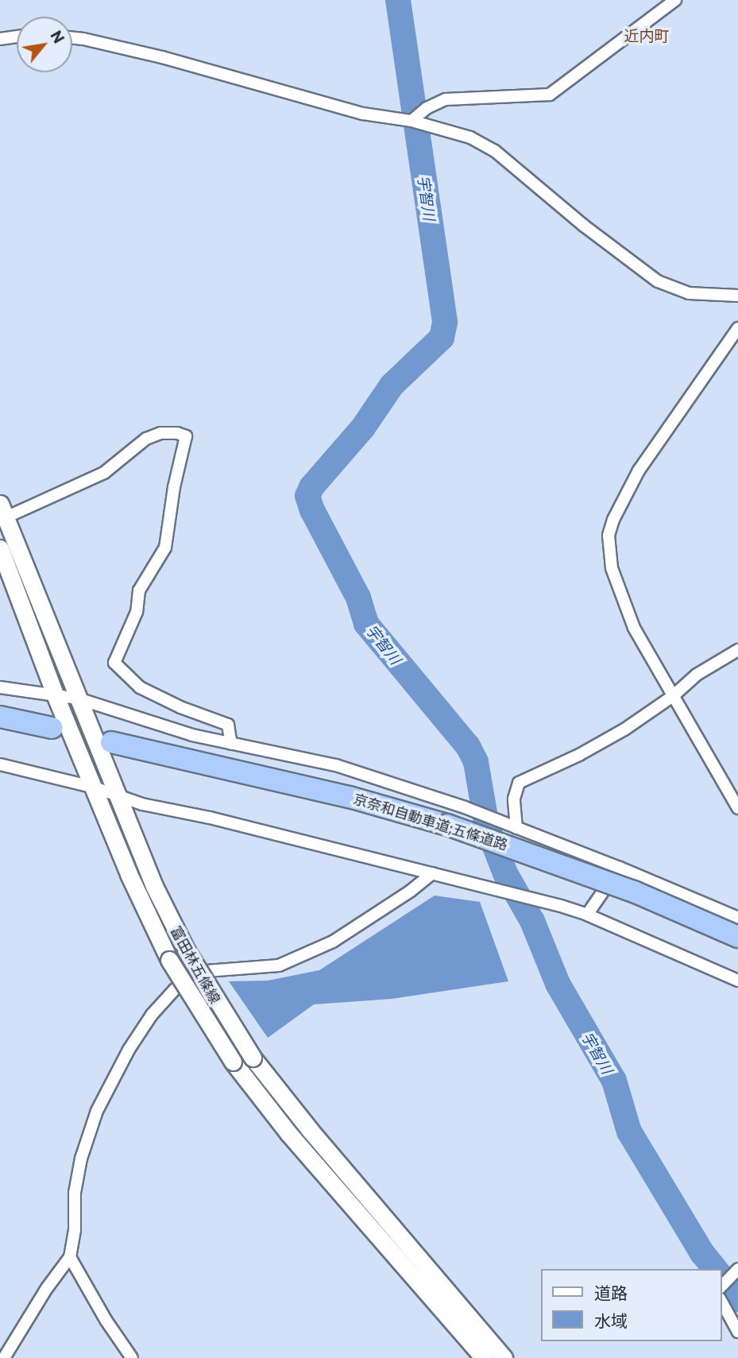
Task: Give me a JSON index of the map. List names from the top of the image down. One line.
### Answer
{"streets":{"highway":["京奈和自動車道;五條道路"],"main road":["富田林五條線"]},"districts":["近内町"],"water":["宇智川"],"legend":["道路","水域"],"north":"top right"}
